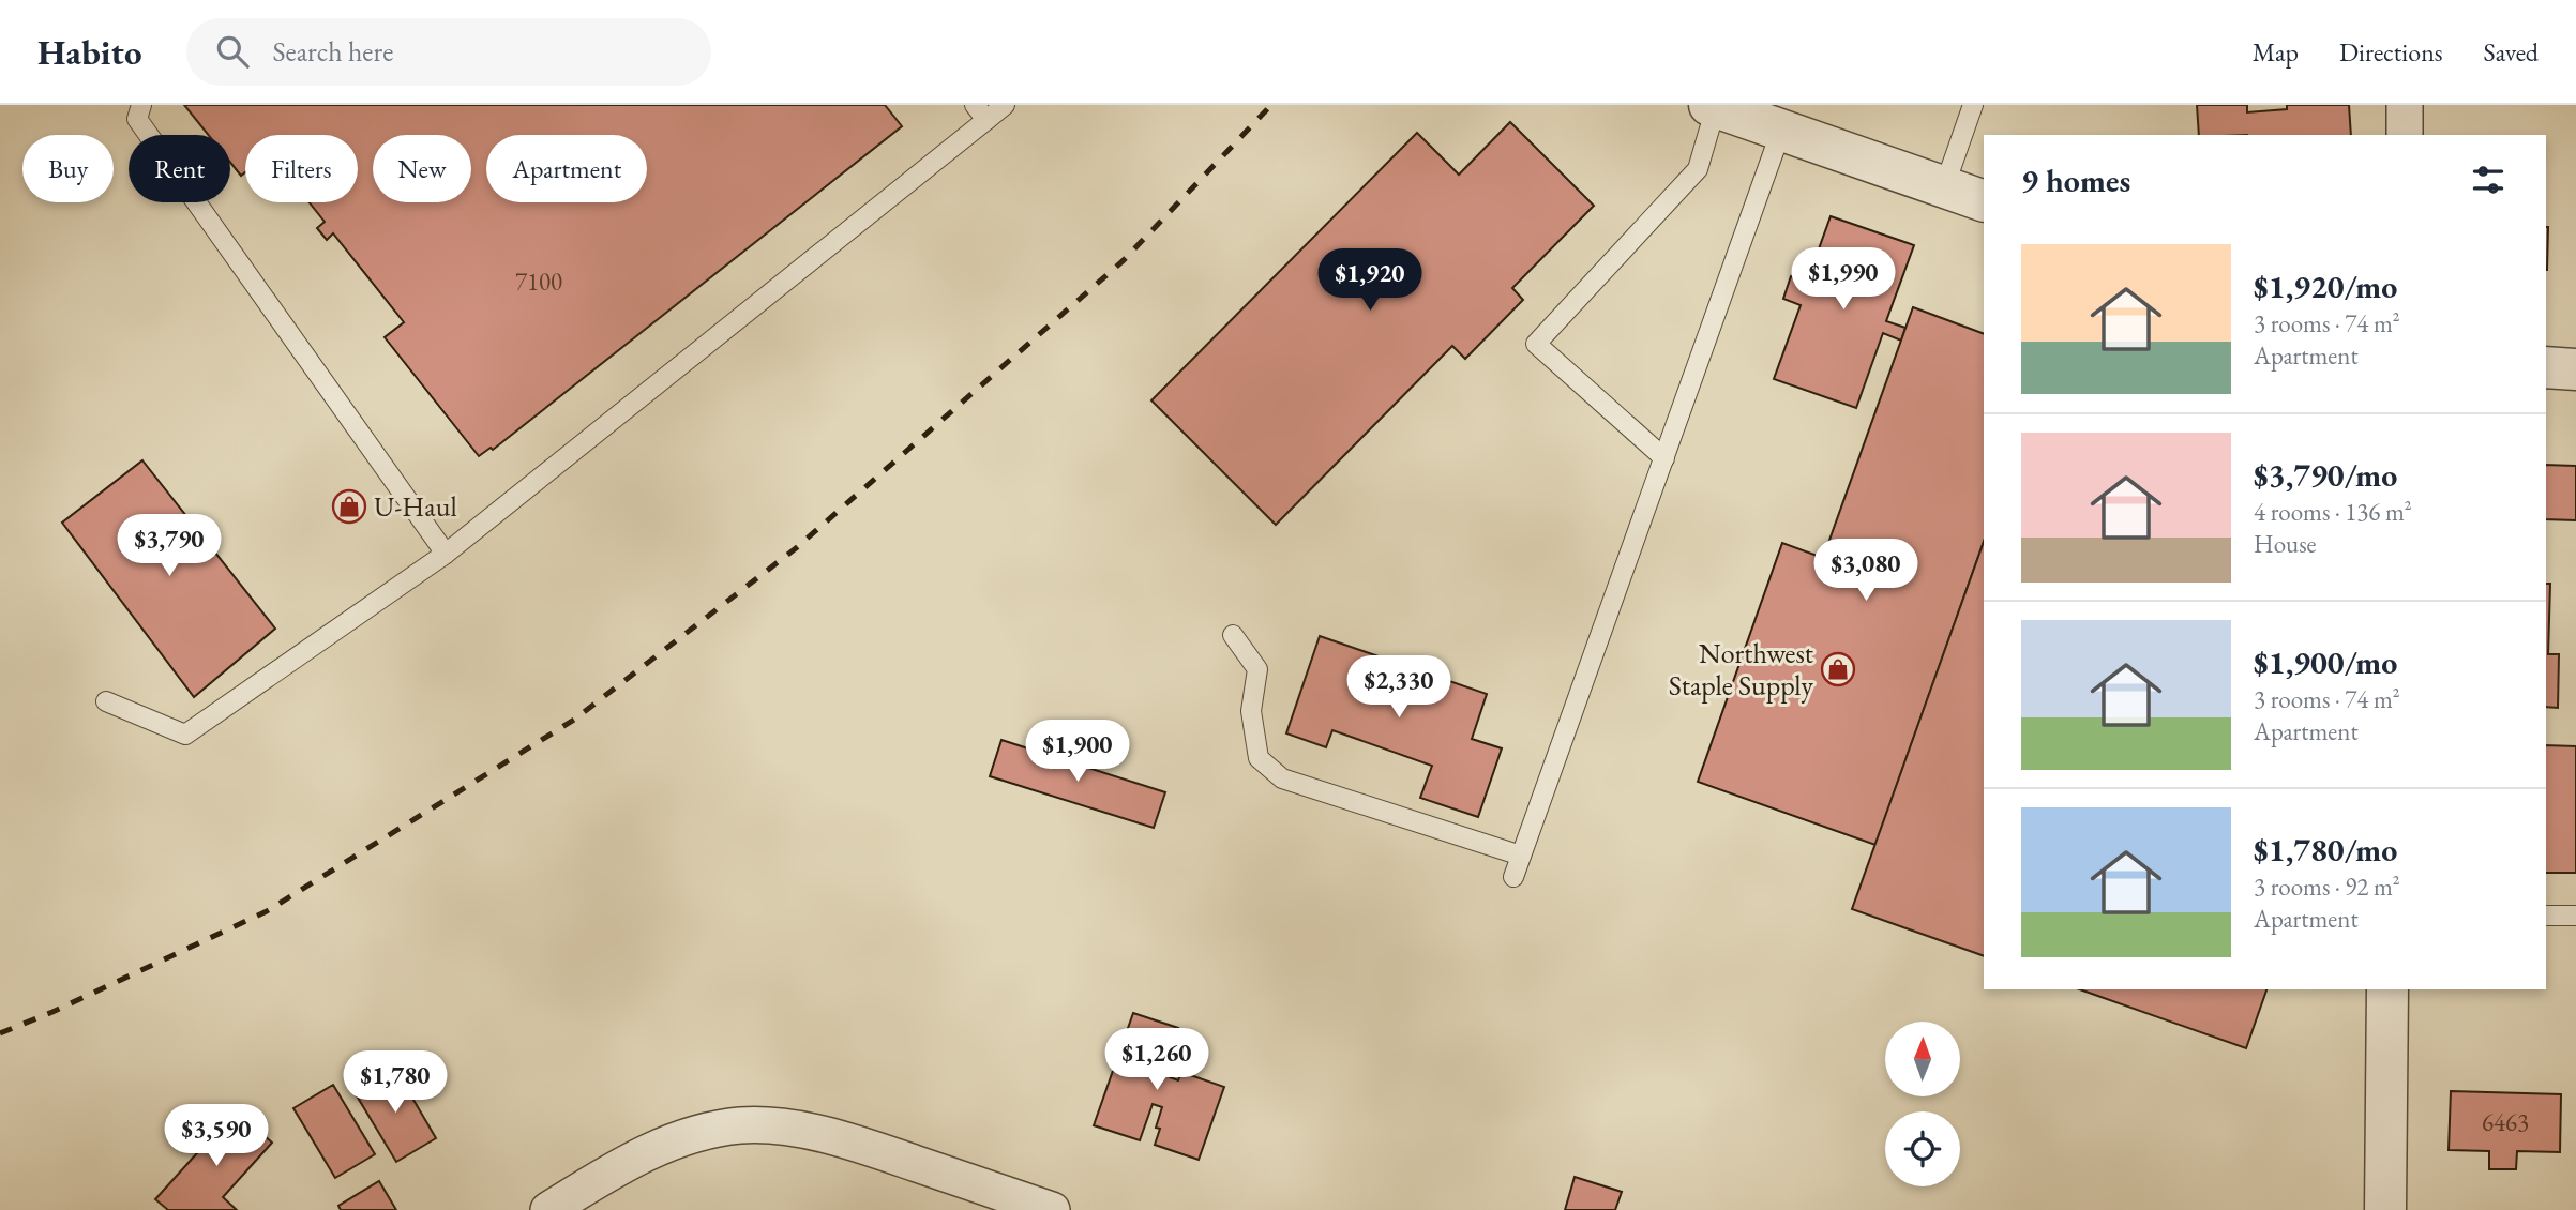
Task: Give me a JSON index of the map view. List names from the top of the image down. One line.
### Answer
{"places":{"shop":["U-Haul","Northwest Staple Supply"]},"house_numbers":["7100","6463"],"north":"top","page":{"header":"Habito","search":"Search here","nav":["Map","Directions","Saved"],"chip":["Buy","Rent","Filters","New","Apartment"],"heading":"9 homes","list":[{"name":"$1,920/mo","note":"3 rooms · 74 m² · Apartment"},{"name":"$3,790/mo","note":"4 rooms · 136 m² · House"},{"name":"$1,900/mo","note":"3 rooms · 74 m² · Apartment"},{"name":"$1,780/mo","note":"3 rooms · 92 m² · Apartment"}],"price":["$1,990","$1,920","$3,790","$3,080","$2,330","$1,900","$1,260","$1,780","$3,590"]}}
